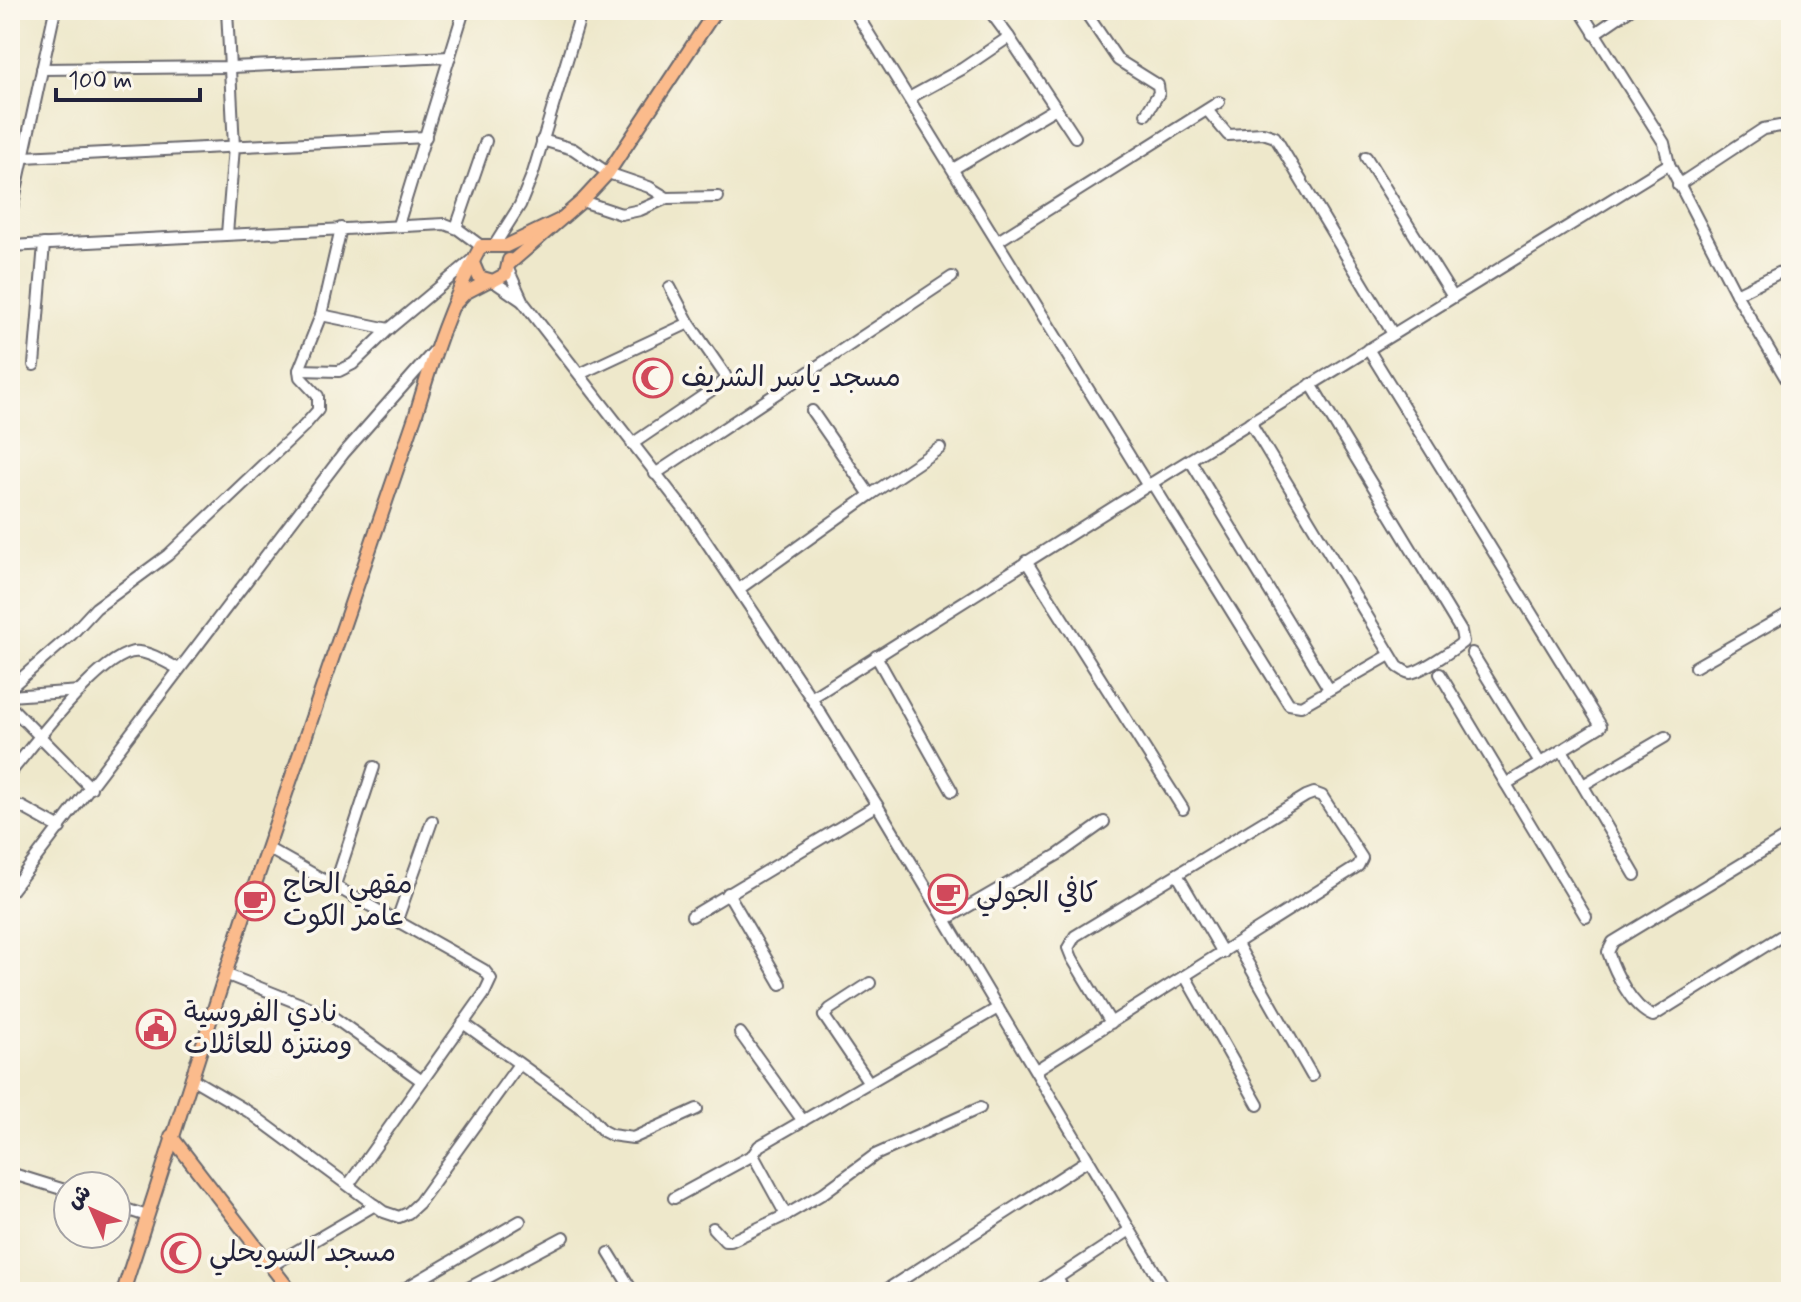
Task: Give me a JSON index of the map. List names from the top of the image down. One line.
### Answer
{"places":{"mosque":["مسجد ياسر الشريف","مسجد السويحلي"],"cafe":["كافي الجولي","مقهي الحاج عامر الكوت"],"public building":["نادي الفروسية ومنتزه للعائلات"]},"scale_bar":"100 m","north":"top left"}
